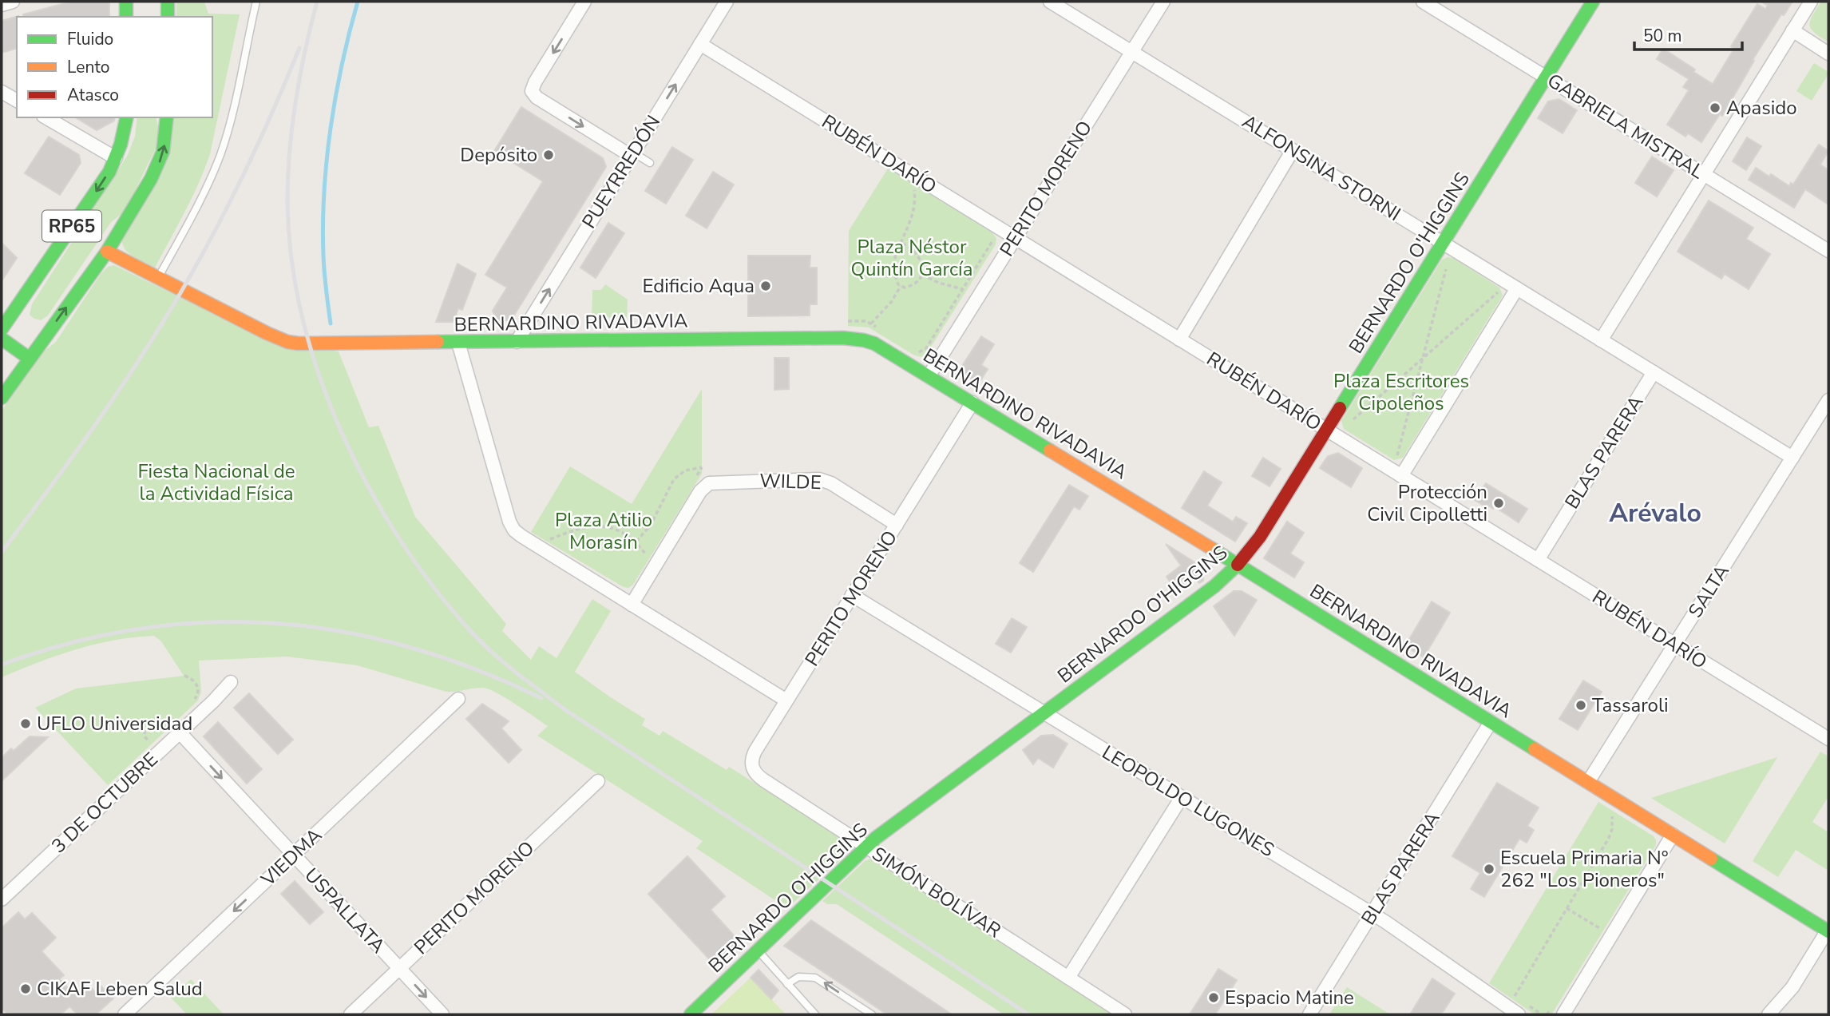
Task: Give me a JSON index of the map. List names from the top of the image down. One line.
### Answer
{"streets":{"main road":["RP65","BERNARDO O'HIGGINS","BERNARDINO RIVADAVIA"],"street":["GABRIELA MISTRAL","RUBÉN DARÍO","ALFONSINA STORNI","PUEYRREDÓN","PERITO MORENO","BLAS PARERA","WILDE","SALTA","LEOPOLDO LUGONES","3 DE OCTUBRE","VIEDMA","SIMÓN BOLÍVAR","USPALLATA"]},"crossings":[["GABRIELA MISTRAL","BERNARDO O'HIGGINS"],["RUBÉN DARÍO","PUEYRREDÓN"],["RUBÉN DARÍO","PERITO MORENO"],["RUBÉN DARÍO","BERNARDO O'HIGGINS"],["RUBÉN DARÍO","BLAS PARERA"],["RUBÉN DARÍO","SALTA"],["ALFONSINA STORNI","PERITO MORENO"],["ALFONSINA STORNI","BERNARDO O'HIGGINS"],["ALFONSINA STORNI","BLAS PARERA"],["ALFONSINA STORNI","SALTA"],["PUEYRREDÓN","BERNARDINO RIVADAVIA"],["PERITO MORENO","BERNARDINO RIVADAVIA"],["PERITO MORENO","WILDE"],["PERITO MORENO","LEOPOLDO LUGONES"],["PERITO MORENO","SIMÓN BOLÍVAR"],["PERITO MORENO","USPALLATA"],["RP65","BERNARDINO RIVADAVIA"],["BERNARDO O'HIGGINS","BERNARDINO RIVADAVIA"],["BERNARDO O'HIGGINS","LEOPOLDO LUGONES"],["BERNARDO O'HIGGINS","SIMÓN BOLÍVAR"],["BERNARDINO RIVADAVIA","BLAS PARERA"],["BERNARDINO RIVADAVIA","SALTA"],["BLAS PARERA","LEOPOLDO LUGONES"],["3 DE OCTUBRE","USPALLATA"],["VIEDMA","USPALLATA"]],"one_way":["PUEYRREDÓN","VIEDMA","USPALLATA"],"districts":["Arévalo"],"parks":["Plaza Néstor Quintín García","Plaza Escritores Cipoleños","Fiesta Nacional de la Actividad Física","Plaza Atilio Morasín"],"places":["Apasido","Depósito","Edificio Aqua","Protección Civil Cipolletti","Tassaroli","UFLO Universidad","Escuela Primaria N° 262 \"Los Pioneros\"","CIKAF Leben Salud","Espacio Matine"],"legend":["Fluido","Lento","Atasco"],"scale_bar":"50 m"}
